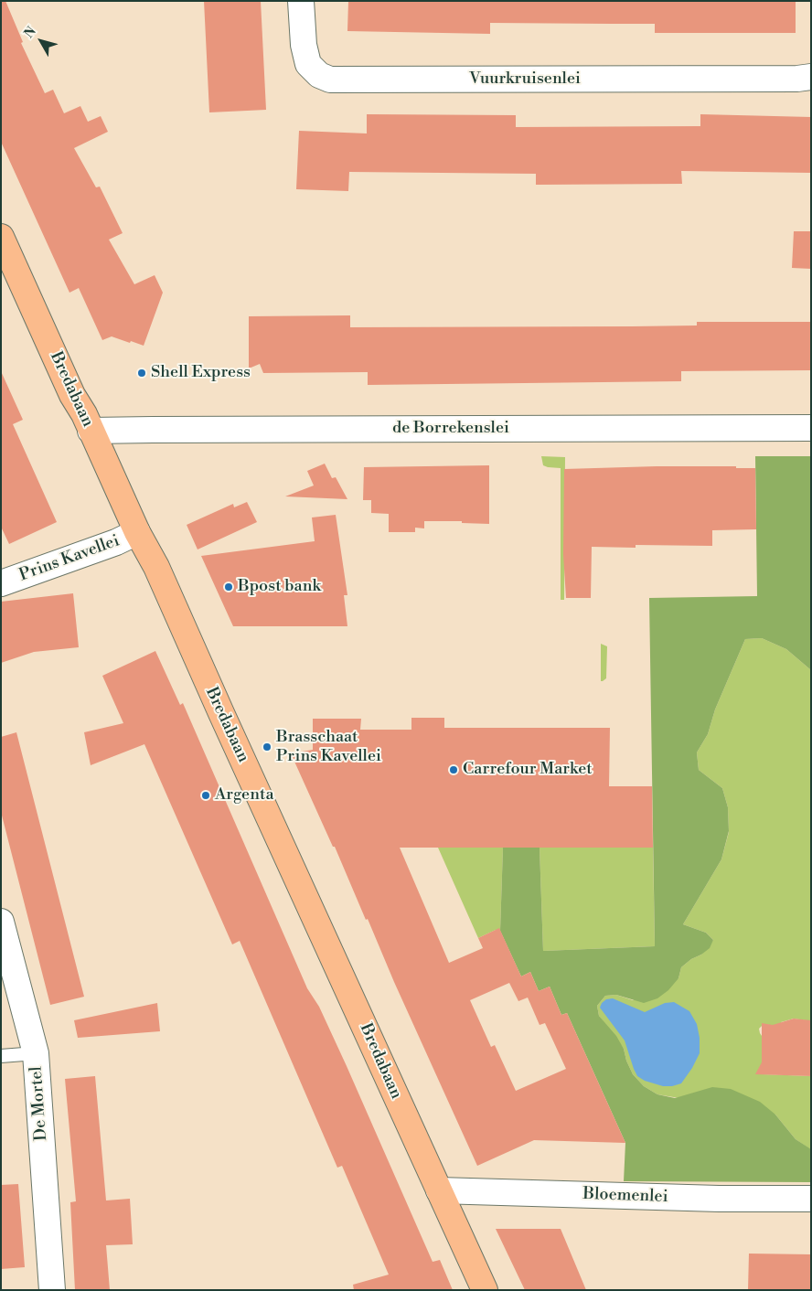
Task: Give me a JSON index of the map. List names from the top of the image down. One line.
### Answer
{"streets":{"main road":["Bredabaan"],"street":["Vuurkruisenlei","de Borrekenslei","Prins Kavellei","De Mortel","Bloemenlei"]},"crossings":[["Bredabaan","de Borrekenslei"],["Bredabaan","Prins Kavellei"],["Bredabaan","Bloemenlei"]],"places":["Shell Express","Bpost bank","Brasschaat Prins Kavellei","Carrefour Market","Argenta"],"north":"top left"}
